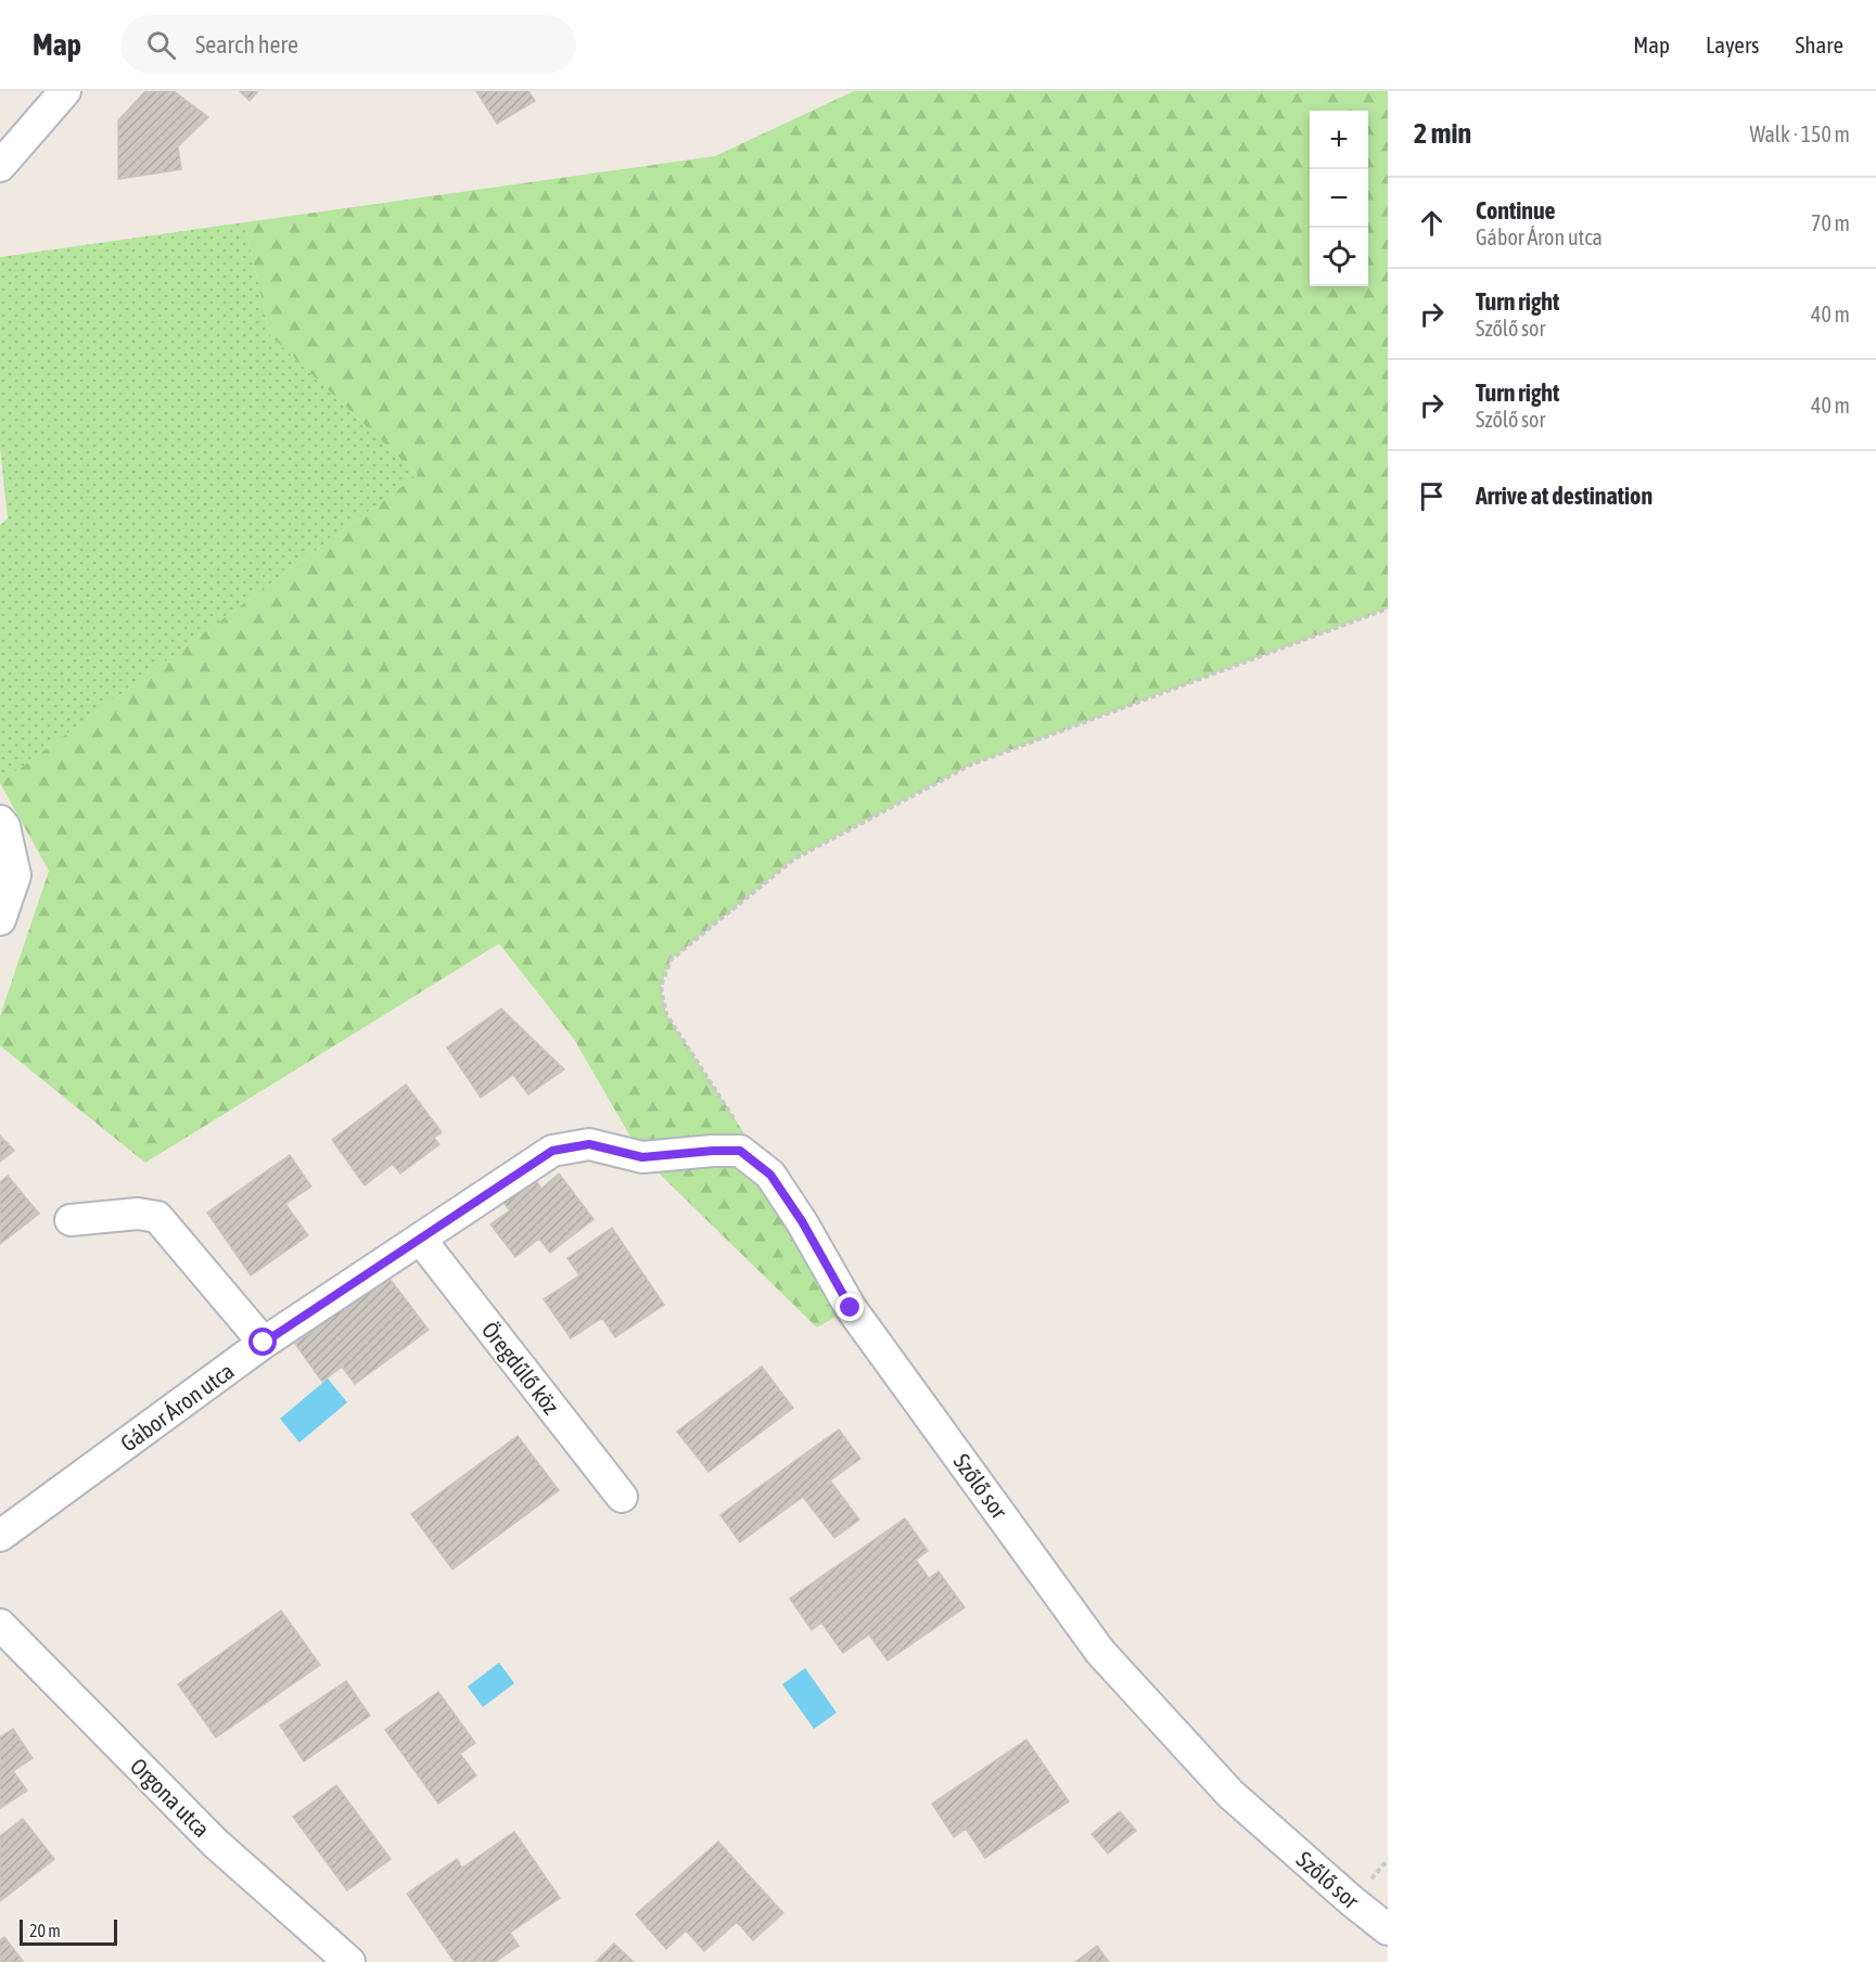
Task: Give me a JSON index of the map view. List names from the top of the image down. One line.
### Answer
{"streets":{"street":["Öregdűlő köz","Gábor Áron utca","Szőlő sor","Orgona utca"]},"crossings":[["Öregdűlő köz","Gábor Áron utca"],["Gábor Áron utca","Szőlő sor"]],"scale_bar":"20 m","page":{"header":"Map","search":"Search here","nav":["Map","Layers","Share"],"heading":["2 min","Walk · 150 m"],"map_buttons":["+","−"],"list":[["Continue","Gábor Áron utca","70 m"],["Turn right","Szőlő sor","40 m"],["Turn right","Szőlő sor","40 m"],"Arrive at destination"],"scale":"20 m"}}
